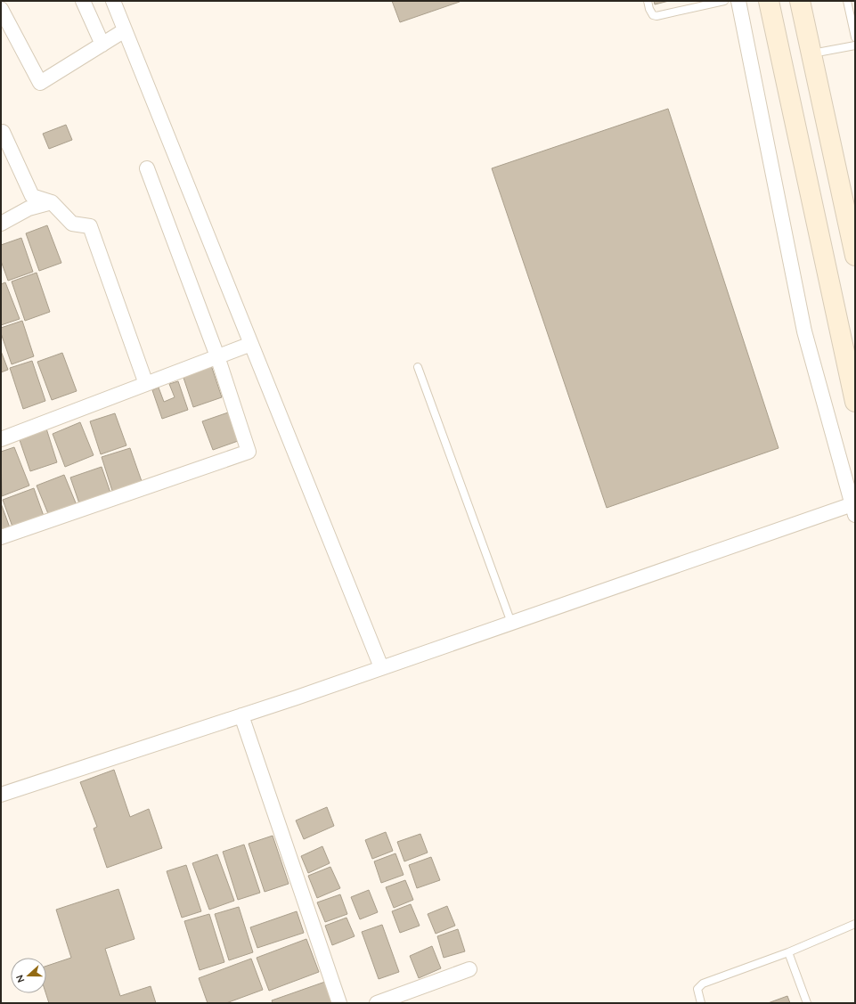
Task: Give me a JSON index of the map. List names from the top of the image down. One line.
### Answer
{"north":"left"}
